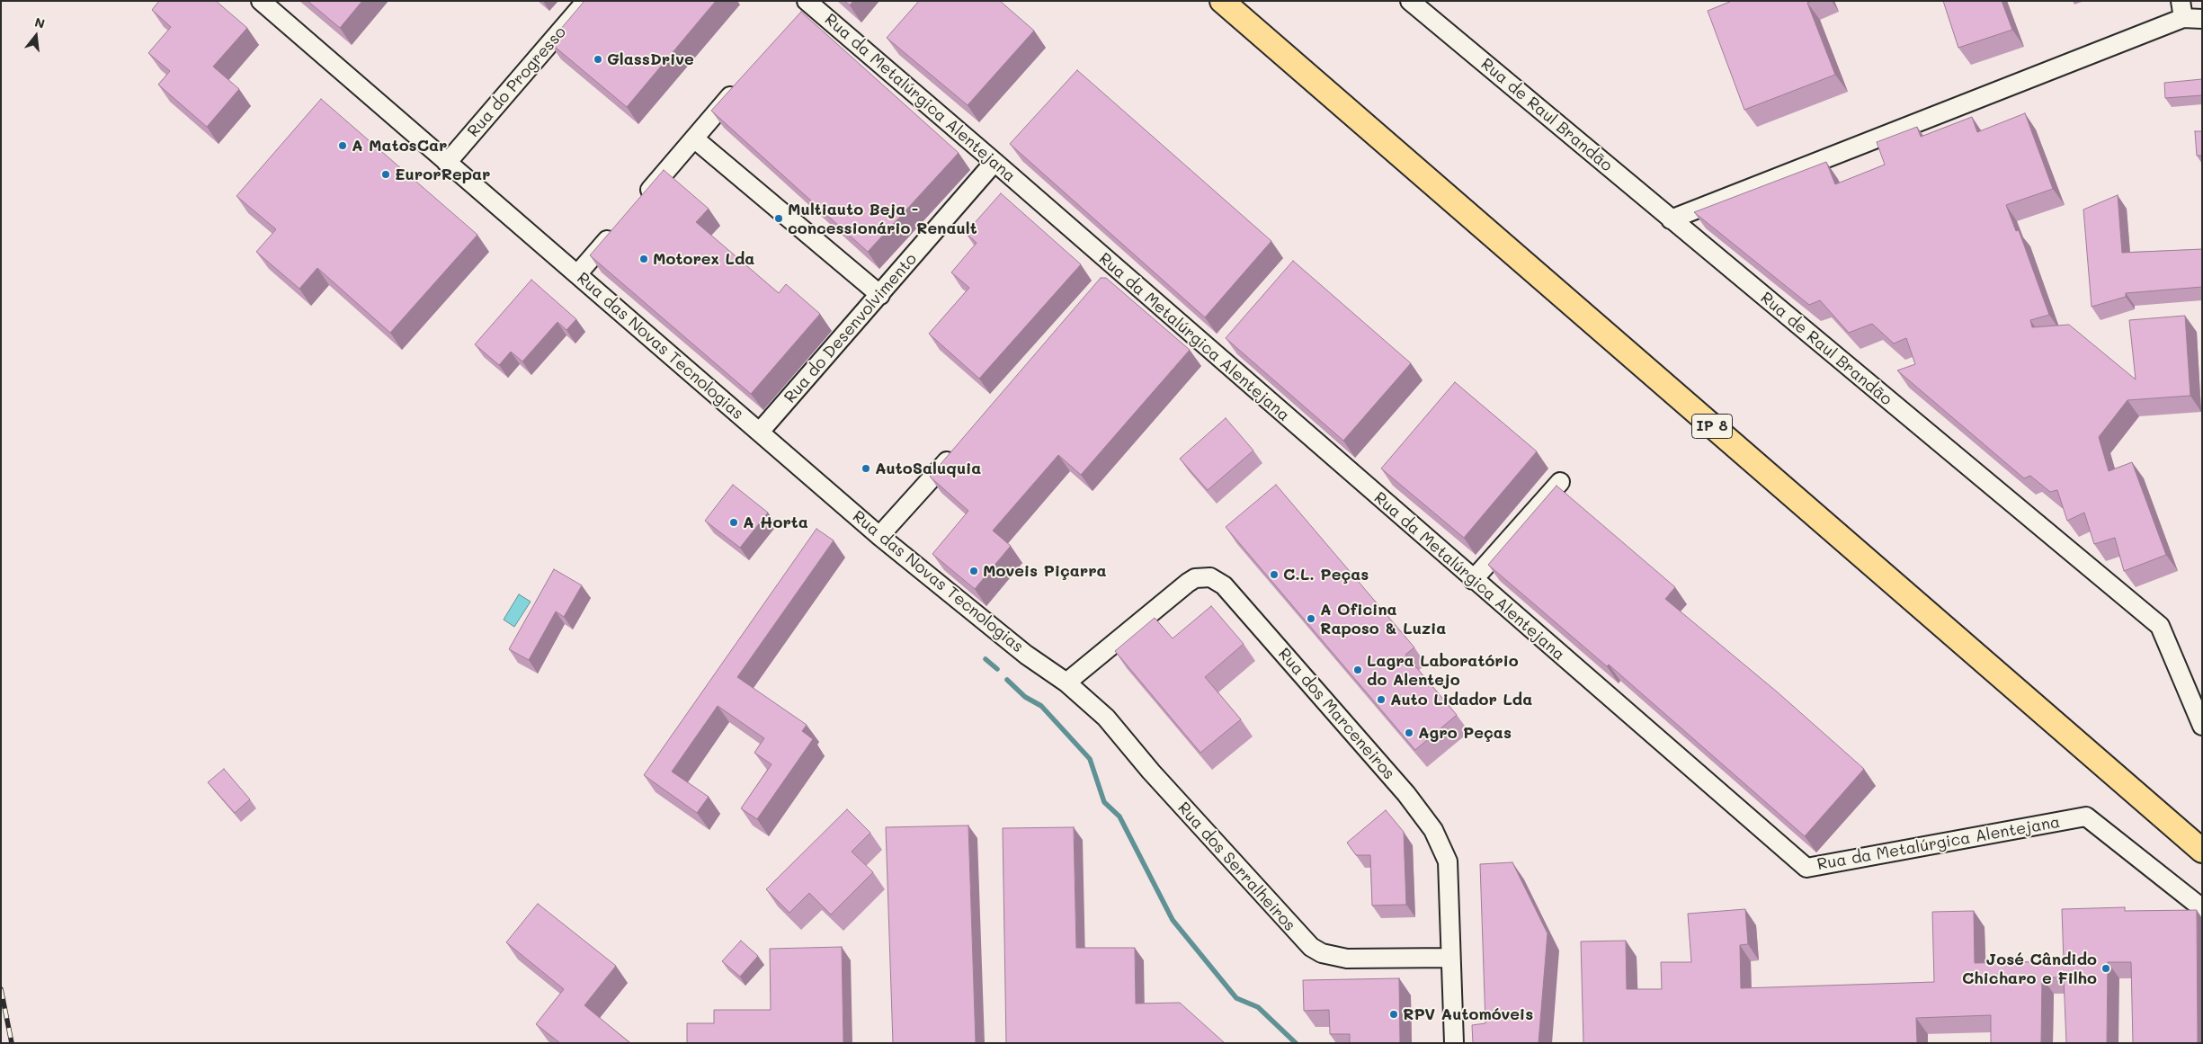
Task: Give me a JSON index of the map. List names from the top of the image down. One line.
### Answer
{"streets":{"main road":["IP 8"],"street":["Rua do Progresso","Rua da Metalúrgica Alentejana","Rua de Raul Brandão","Rua do Desenvolvimento","Rua das Novas Tecnologias","Rua dos Marceneiros","Rua dos Serralheiros"]},"crossings":[["Rua do Progresso","Rua das Novas Tecnologias"],["Rua da Metalúrgica Alentejana","Rua do Desenvolvimento"],["Rua do Desenvolvimento","Rua das Novas Tecnologias"],["Rua das Novas Tecnologias","Rua dos Marceneiros"],["Rua das Novas Tecnologias","Rua dos Serralheiros"],["Rua dos Marceneiros","Rua dos Serralheiros"]],"places":["GlassDrive","A MatosCar","EurorRepar","Multiauto Beja - concessionário Renault","Motorex Lda","AutoSaluquia","A Horta","Moveis Piçarra","C.L. Peças","A Oficina Raposo & Luzia","Lagra Laboratório do Alentejo","Auto Lidador Lda","Agro Peças","José Cândido Chicharo e Filho","RPV Automóveis"],"north":"top"}
